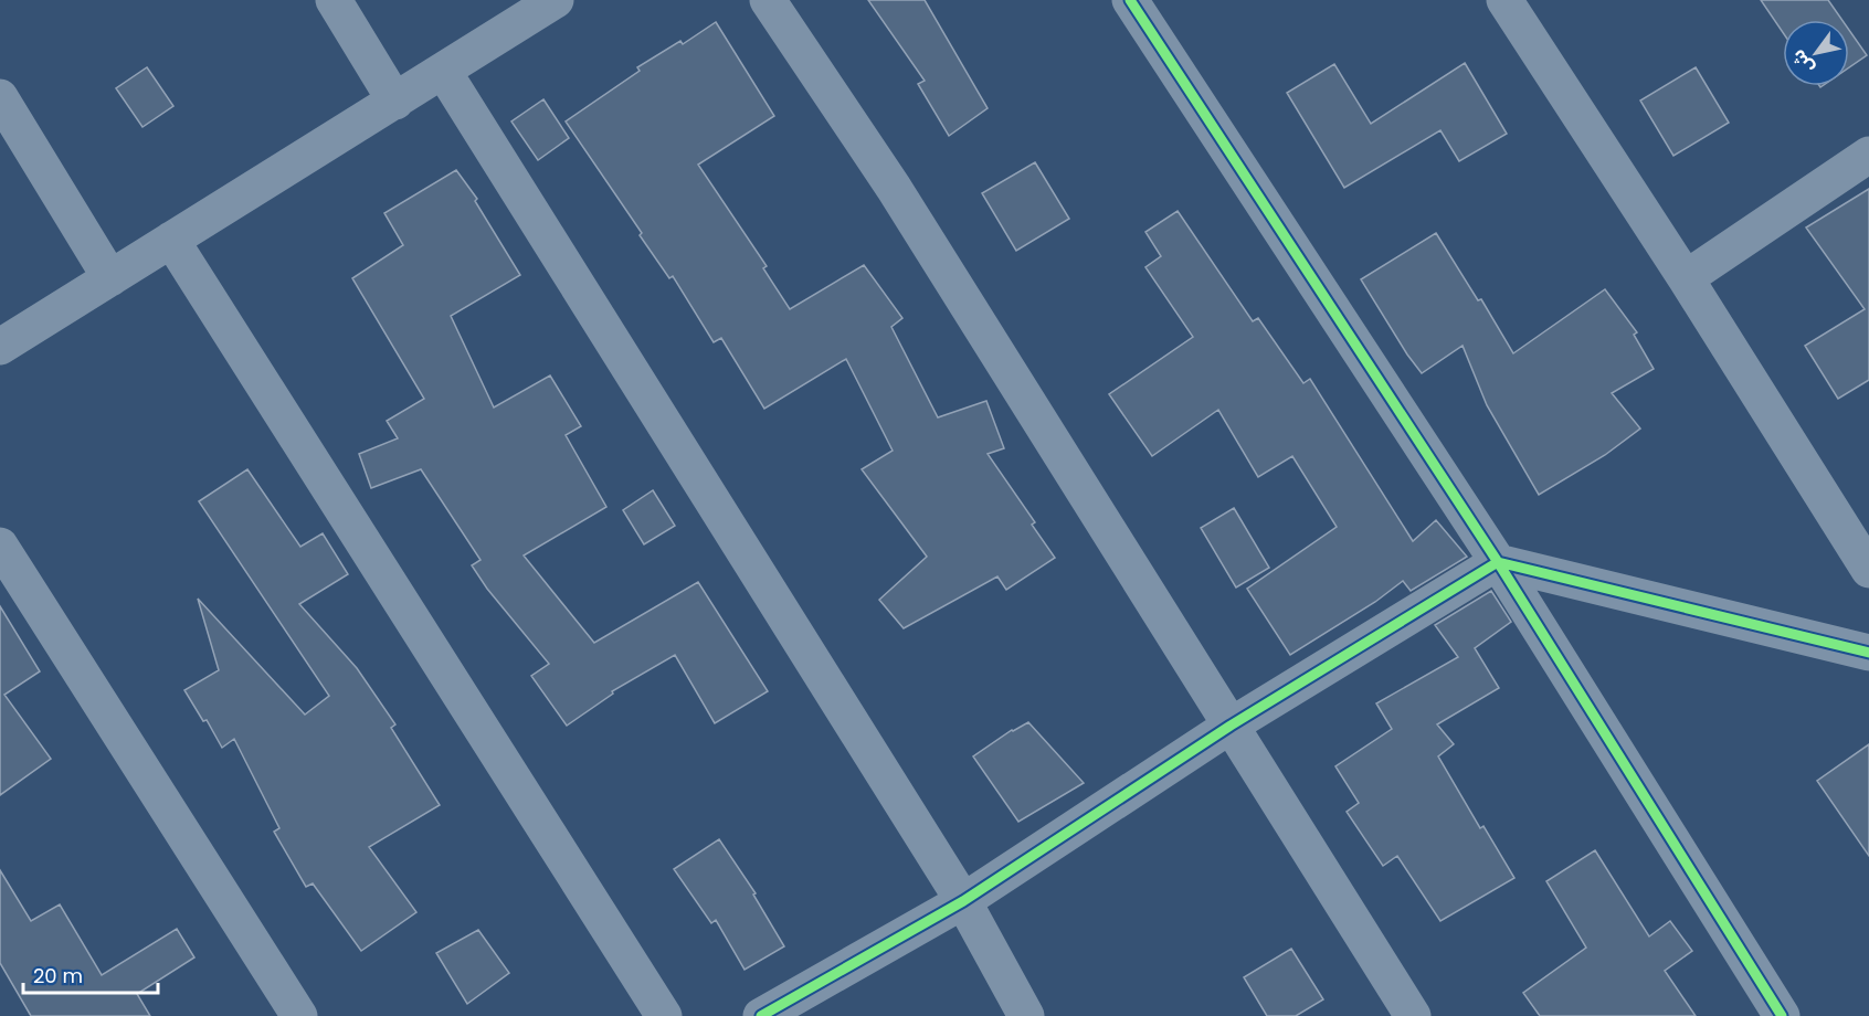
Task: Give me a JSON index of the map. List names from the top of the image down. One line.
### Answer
{"scale_bar":"20 m","north":"bottom left"}
